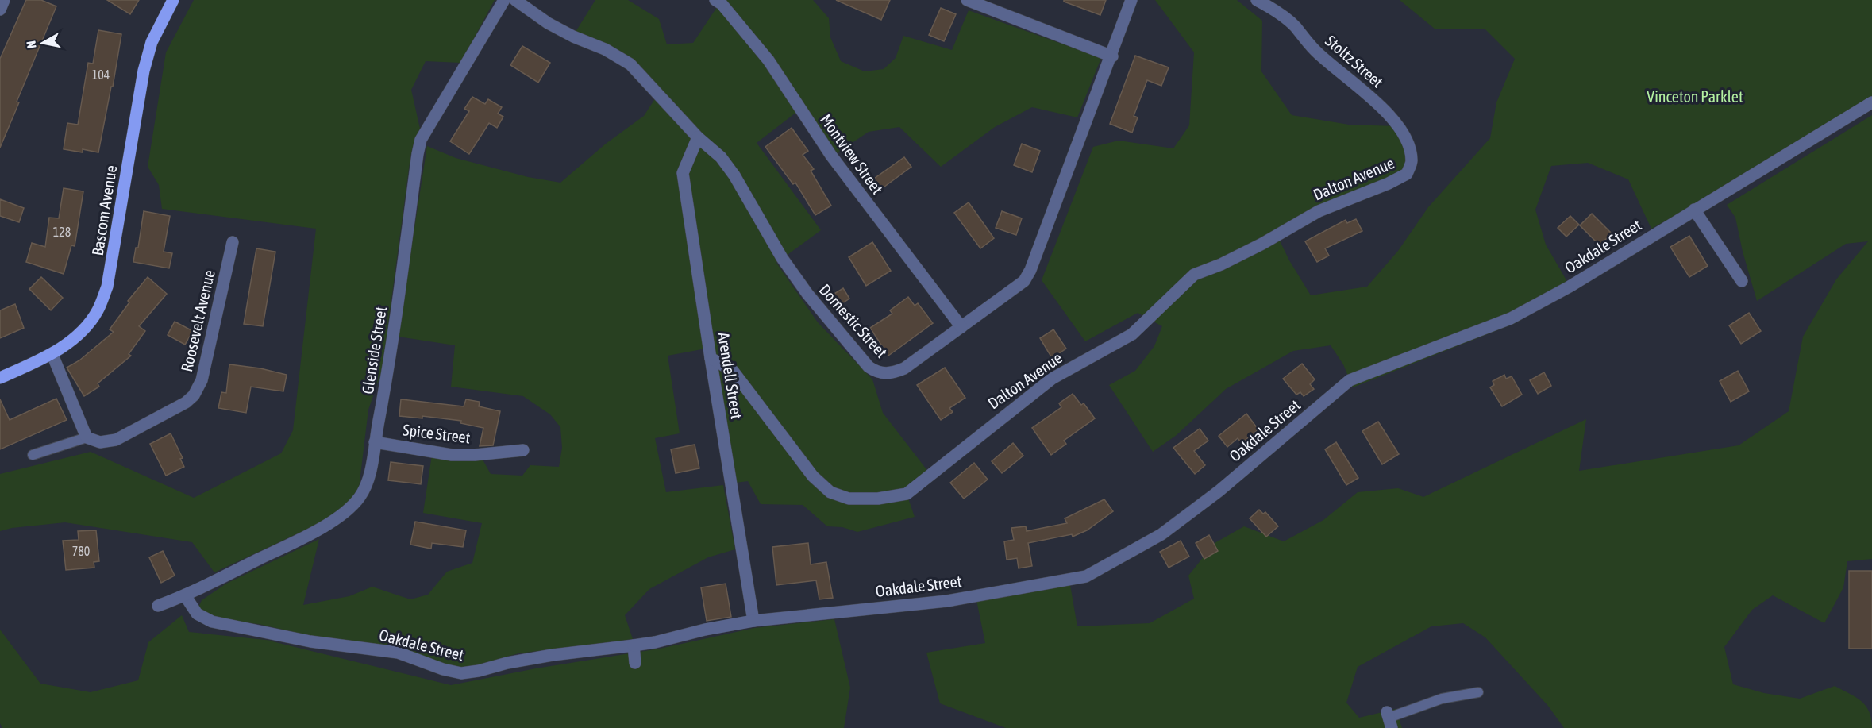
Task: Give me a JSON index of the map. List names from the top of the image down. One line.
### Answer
{"streets":{"main road":["Bascom Avenue"],"street":["Stoltz Street","Montview Street","Dalton Avenue","Oakdale Street","Roosevelt Avenue","Dornestic Street","Glenside Street","Arendell Street","Spice Street"]},"crossings":[["Stoltz Street","Dalton Avenue"],["Montview Street","Dornestic Street"],["Dalton Avenue","Arendell Street"],["Oakdale Street","Glenside Street"],["Oakdale Street","Arendell Street"],["Dornestic Street","Arendell Street"],["Glenside Street","Spice Street"]],"parks":["Vinceton Parklet"],"house_numbers":["104","128","780"],"north":"left"}
